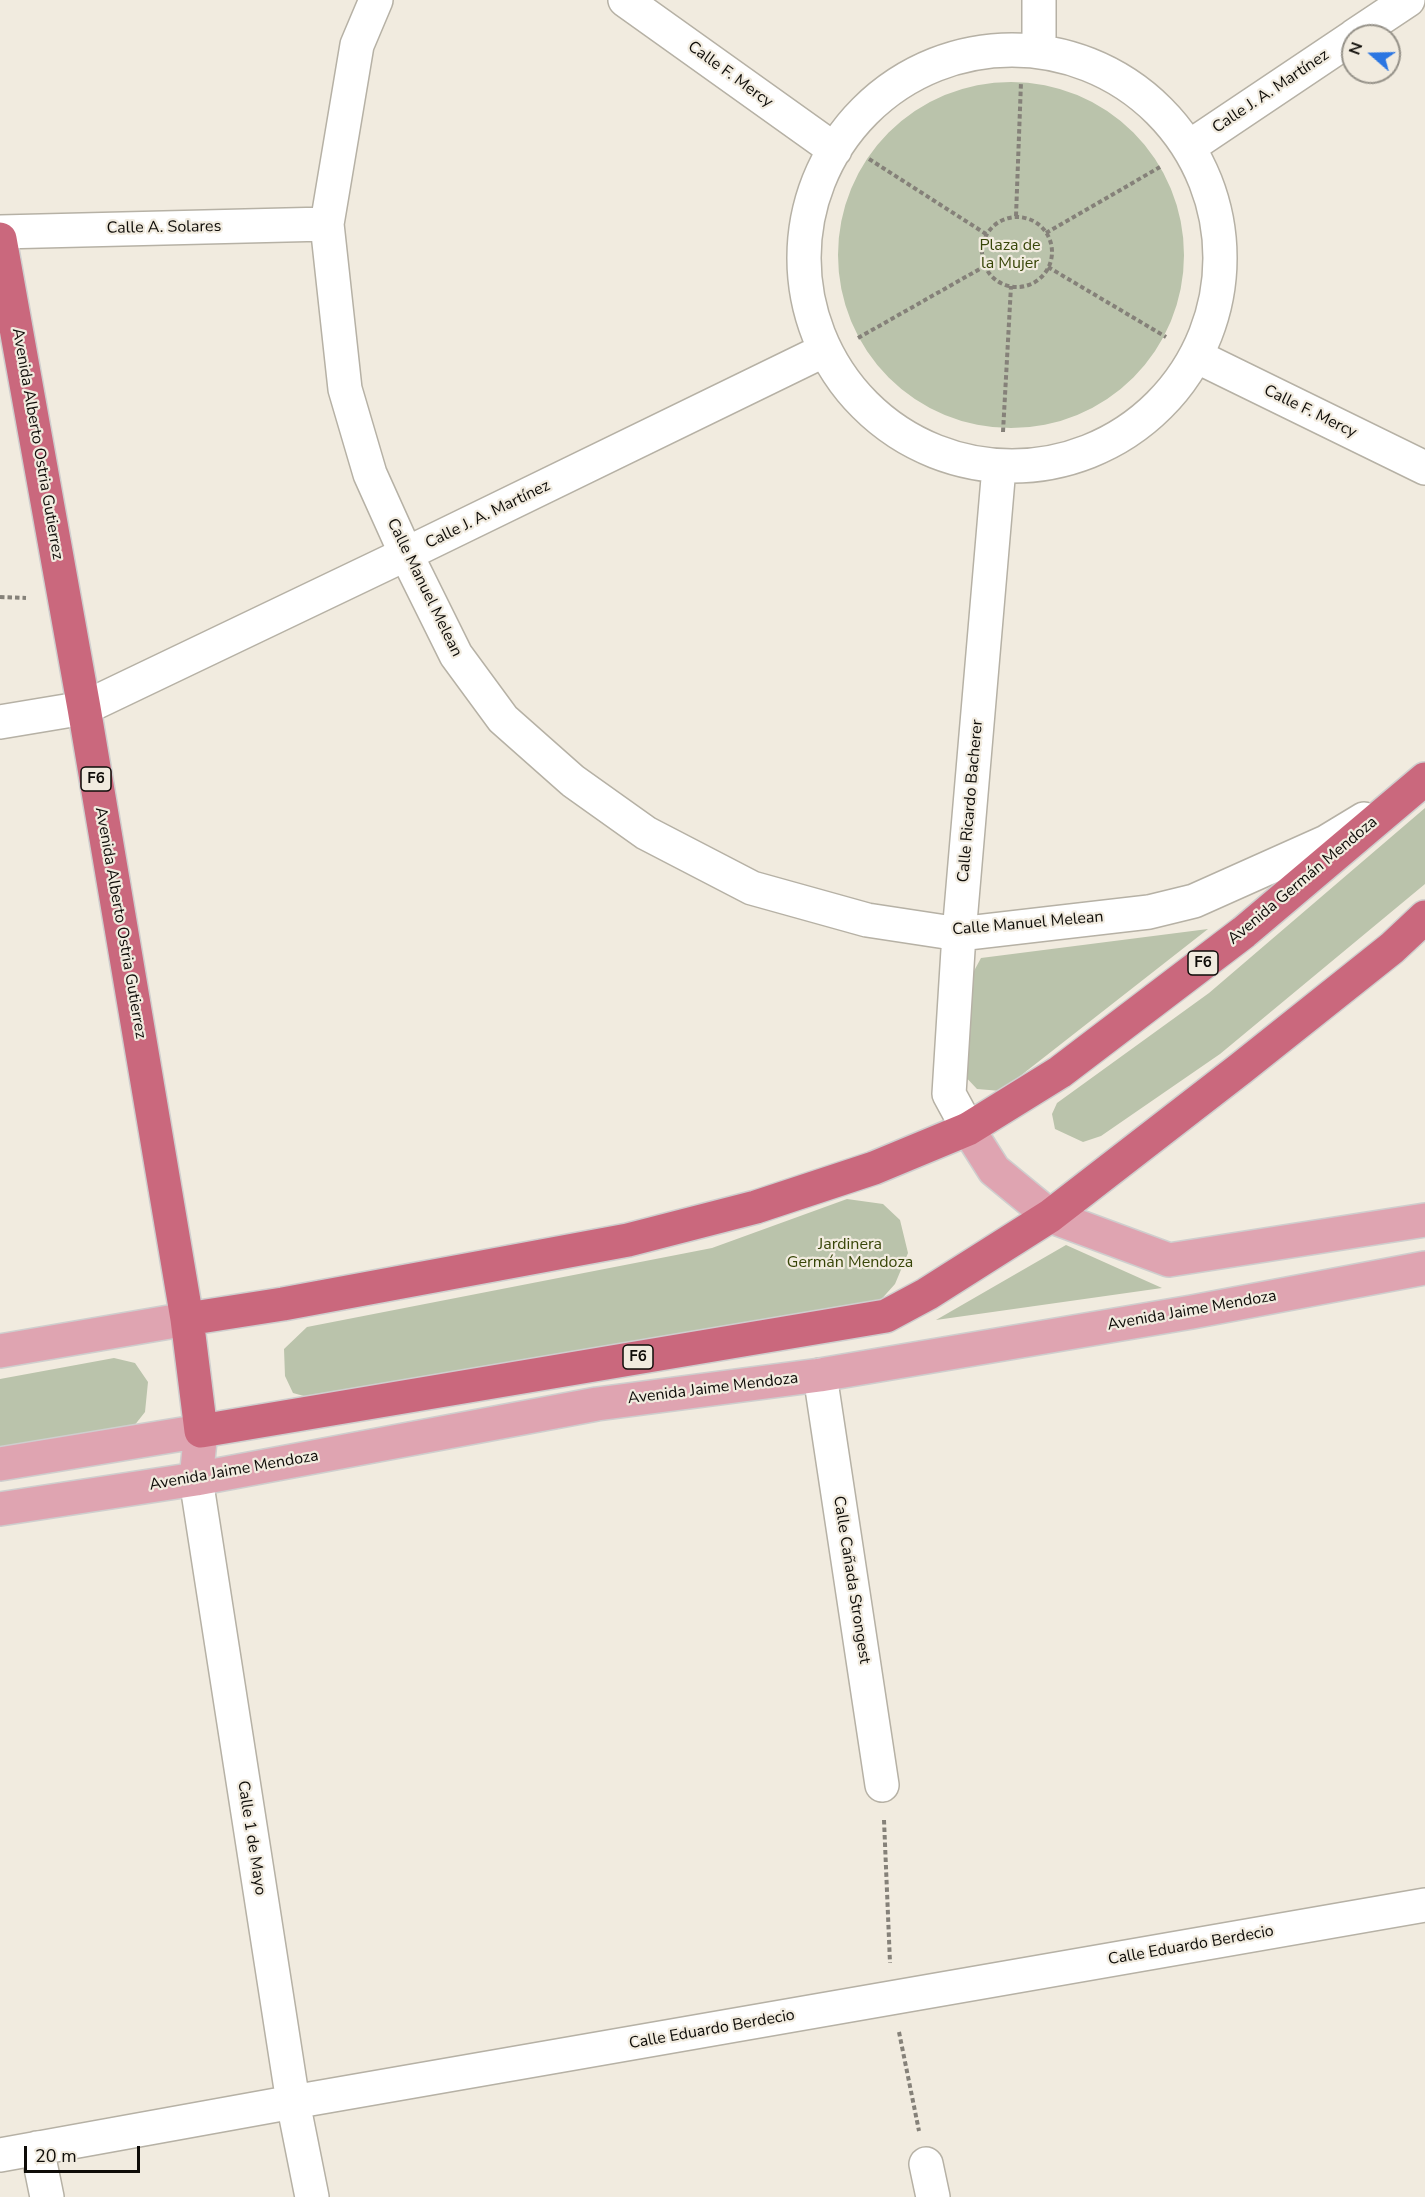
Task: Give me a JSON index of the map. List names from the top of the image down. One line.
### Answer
{"streets":{"highway":["Avenida Alberto Ostria Gutierrez","F6","Avenida Germán Mendoza"],"main road":["Avenida Jaime Mendoza"],"street":["Calle F. Mercy","Calle J. A. Martínez","Calle A. Solares","Calle Manuel Melean","Calle Ricardo Bacherer","Calle Cañada Strongest","Calle 1 de Mayo","Calle Eduardo Berdecio"]},"crossings":[["Calle J. A. Martínez","Avenida Alberto Ostria Gutierrez"],["Calle J. A. Martínez","Calle Manuel Melean"],["Calle A. Solares","Calle Manuel Melean"],["Avenida Alberto Ostria Gutierrez","F6"],["Avenida Alberto Ostria Gutierrez","Avenida Germán Mendoza"],["Calle Manuel Melean","Calle Ricardo Bacherer"],["Calle Manuel Melean","Avenida Germán Mendoza"],["Calle Ricardo Bacherer","Avenida Germán Mendoza"],["Avenida Jaime Mendoza","Calle Cañada Strongest"],["Avenida Jaime Mendoza","Calle 1 de Mayo"],["Calle 1 de Mayo","Calle Eduardo Berdecio"]],"parks":["Plaza de la Mujer","Jardinera Germán Mendoza"],"scale_bar":"20 m","north":"left"}
